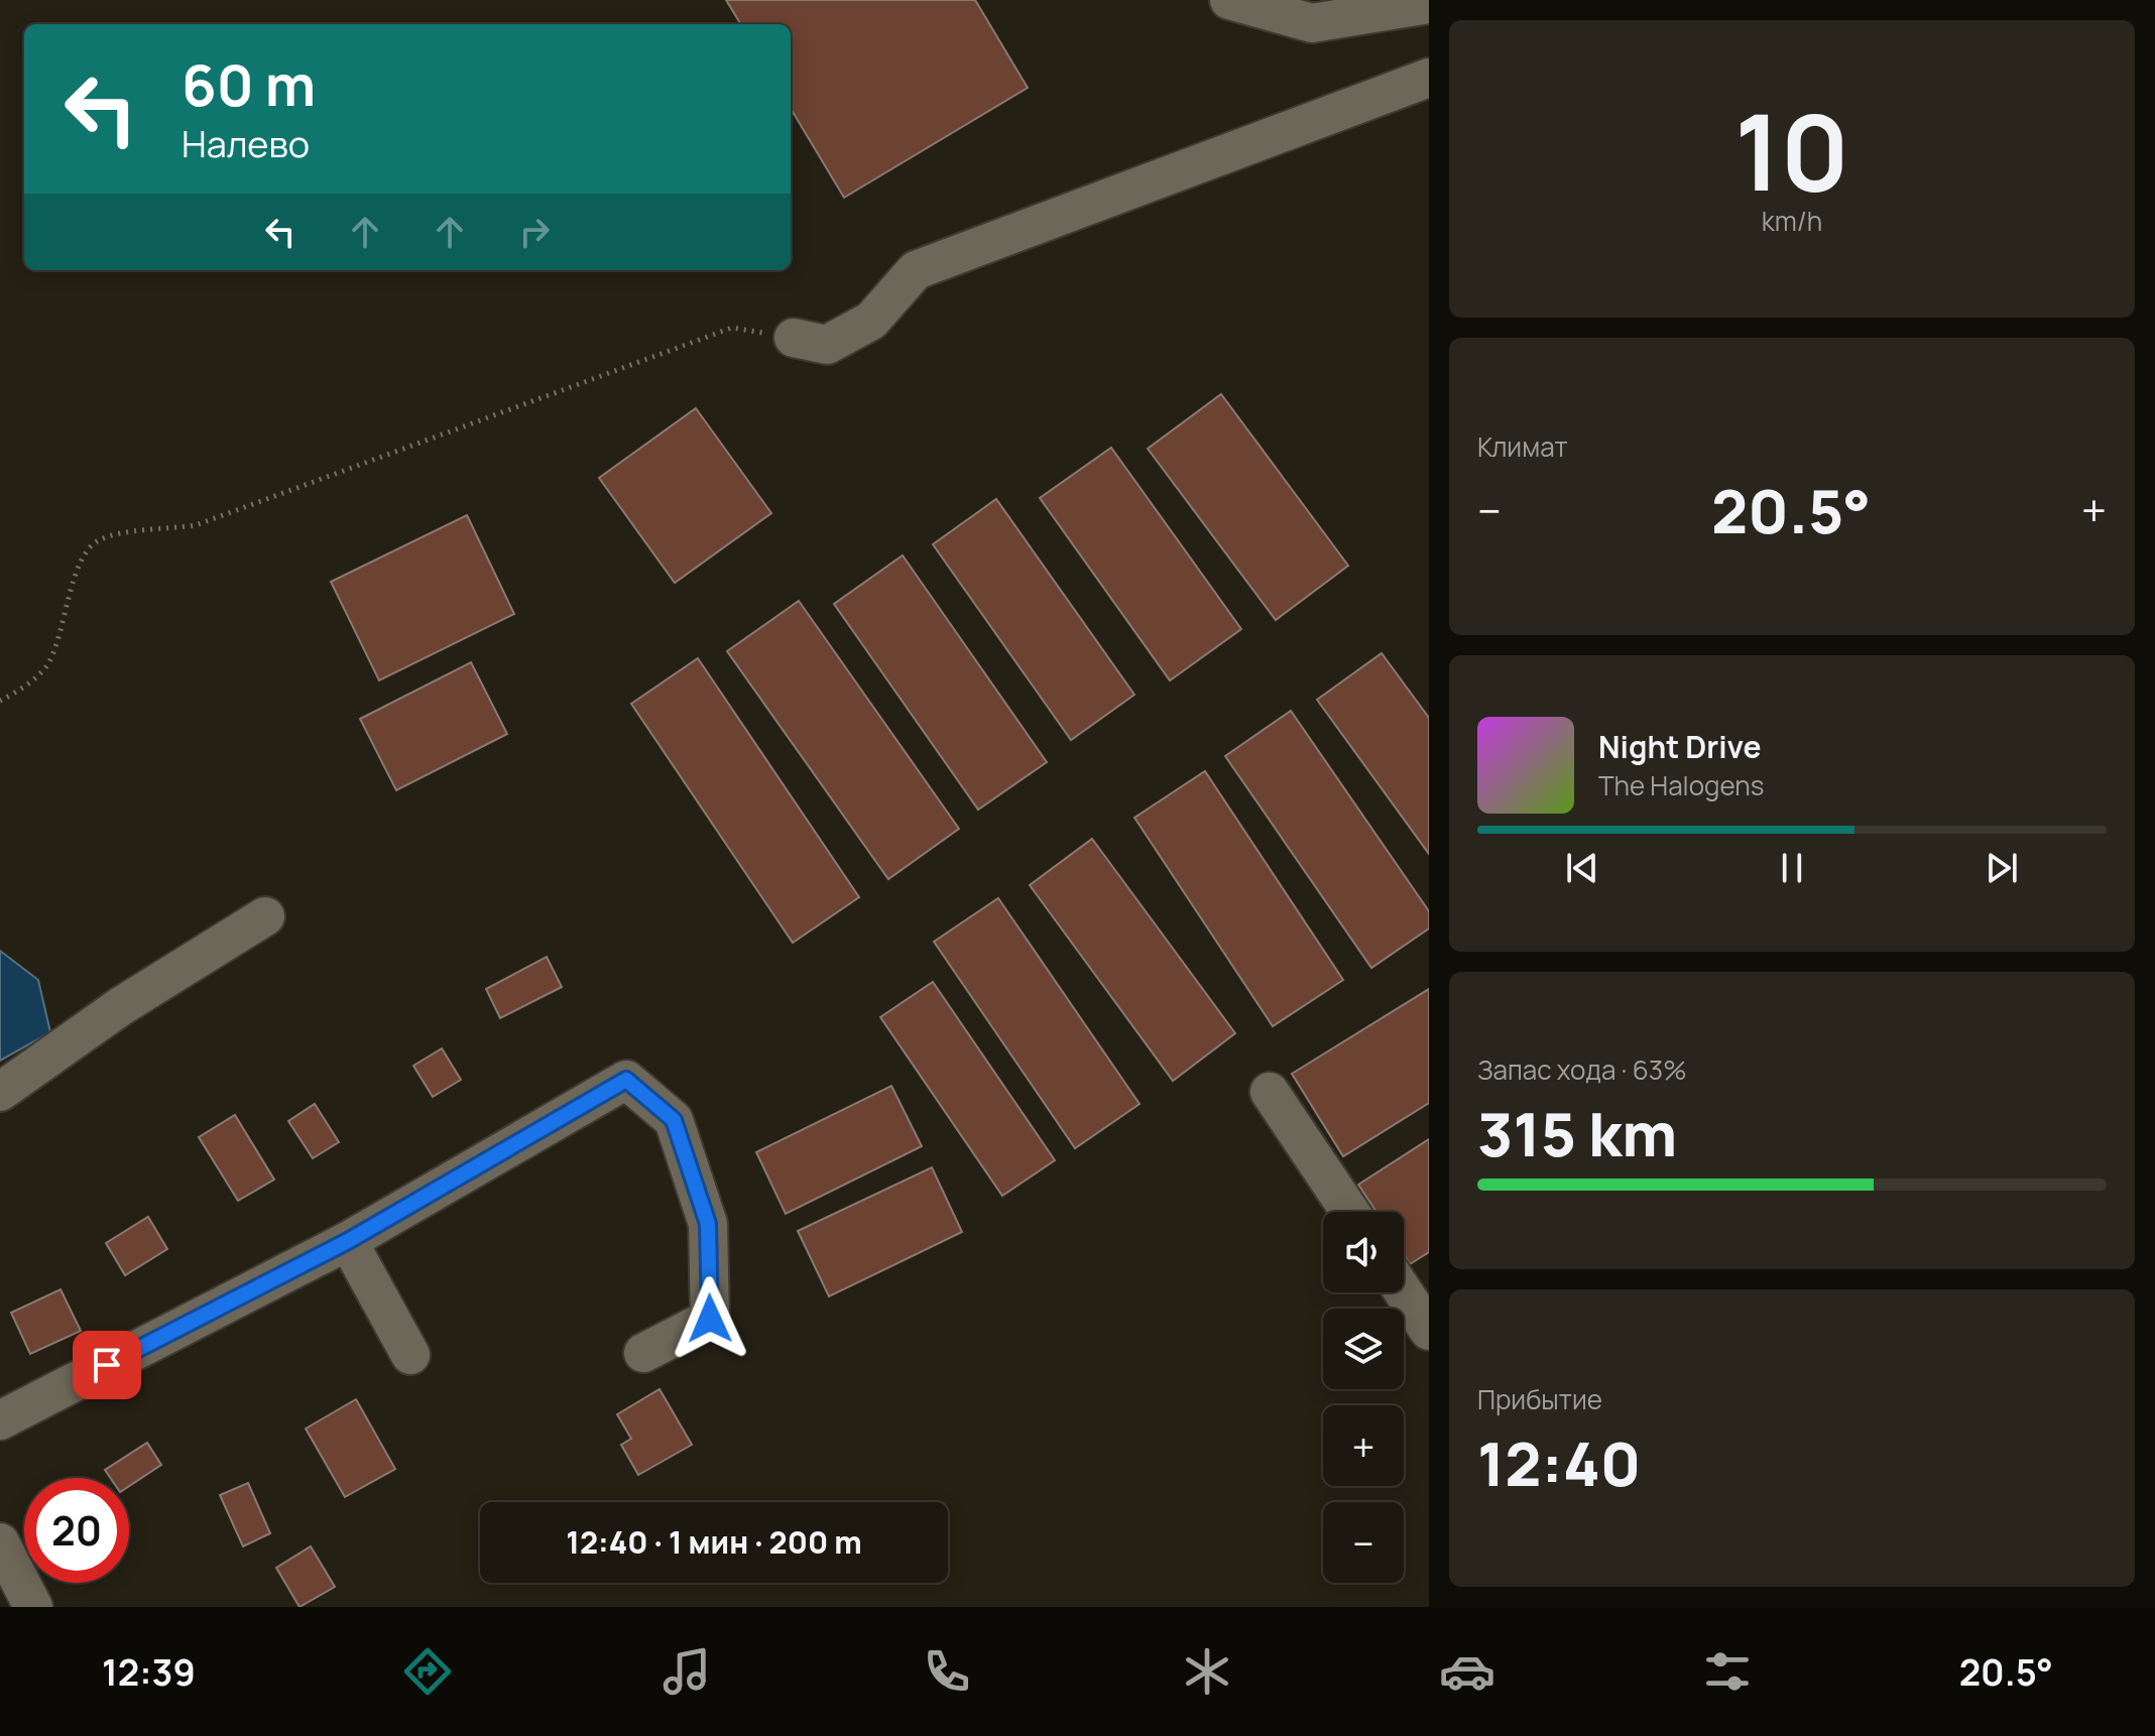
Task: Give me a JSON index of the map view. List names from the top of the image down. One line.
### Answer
{"page":{"tile":[["10","km/h"],"Климат",["Запас хода · 63%","315 km"],["Прибытие","12:40"]],"turn":["60 m","Налево"],"heat":["−","20.5°","+"],"song":["Night Drive","The Halogens"],"map_buttons":["+","−"],"limit":"20","trip":"12:40 · 1 мин · 200 m","tabs":["12:39","20.5°"]}}
